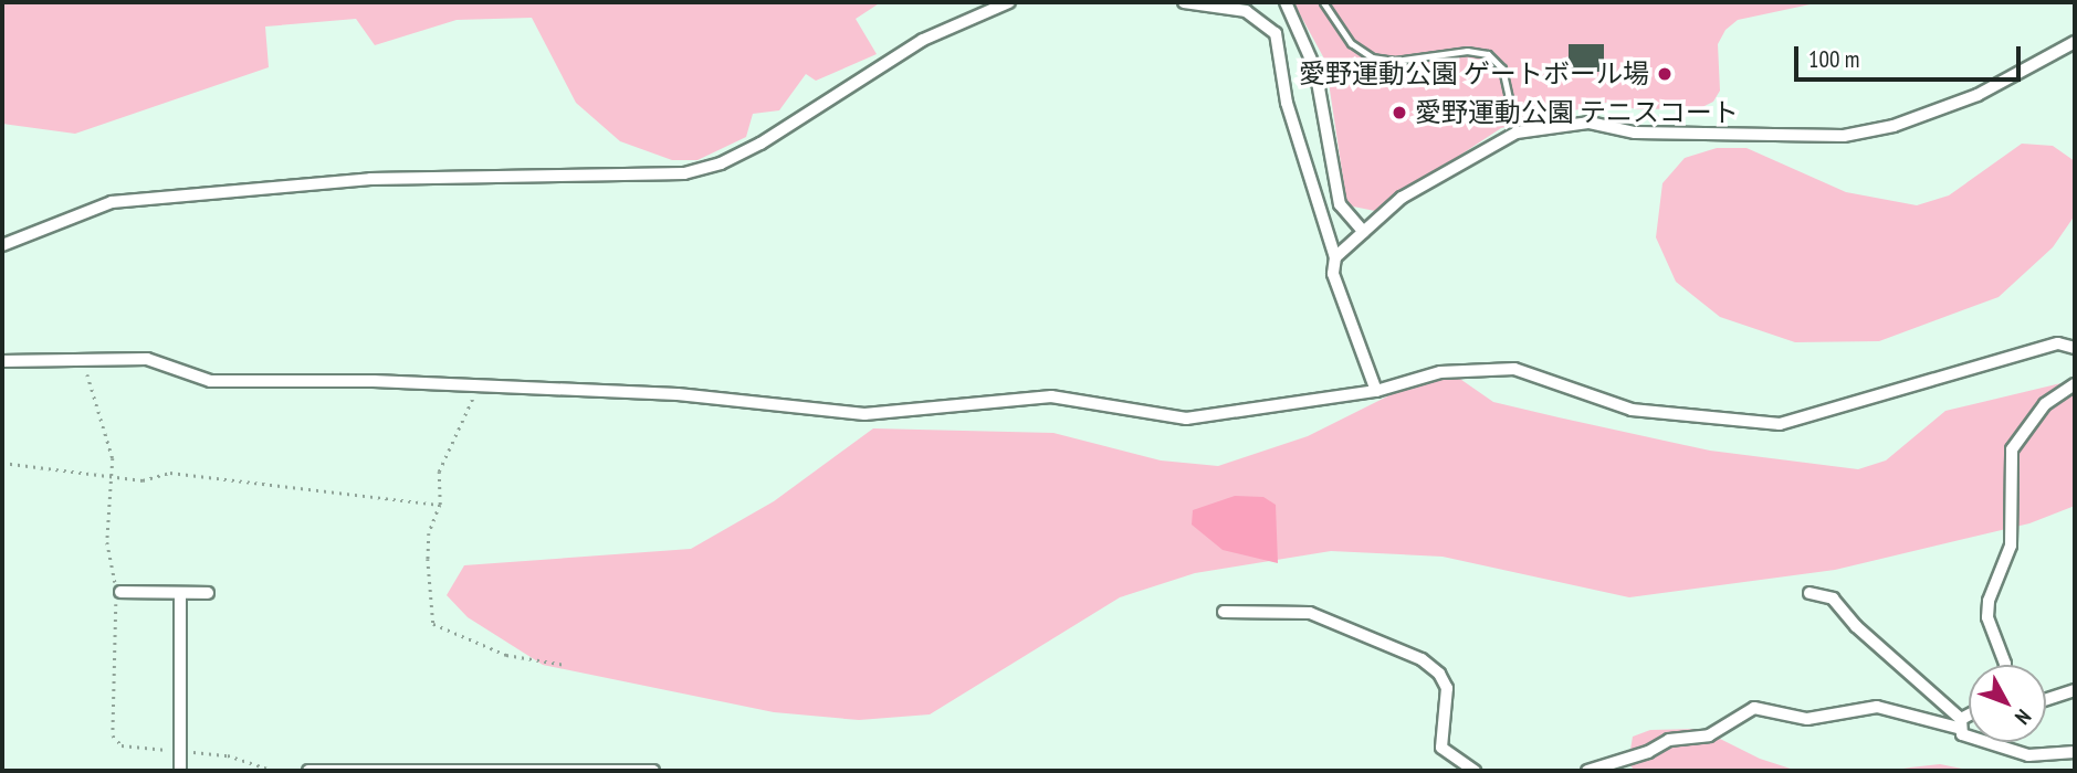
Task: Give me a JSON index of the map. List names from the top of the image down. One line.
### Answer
{"places":["愛野運動公園 ゲートボール場","愛野運動公園 テニスコート"],"scale_bar":"100 m","north":"bottom right"}
